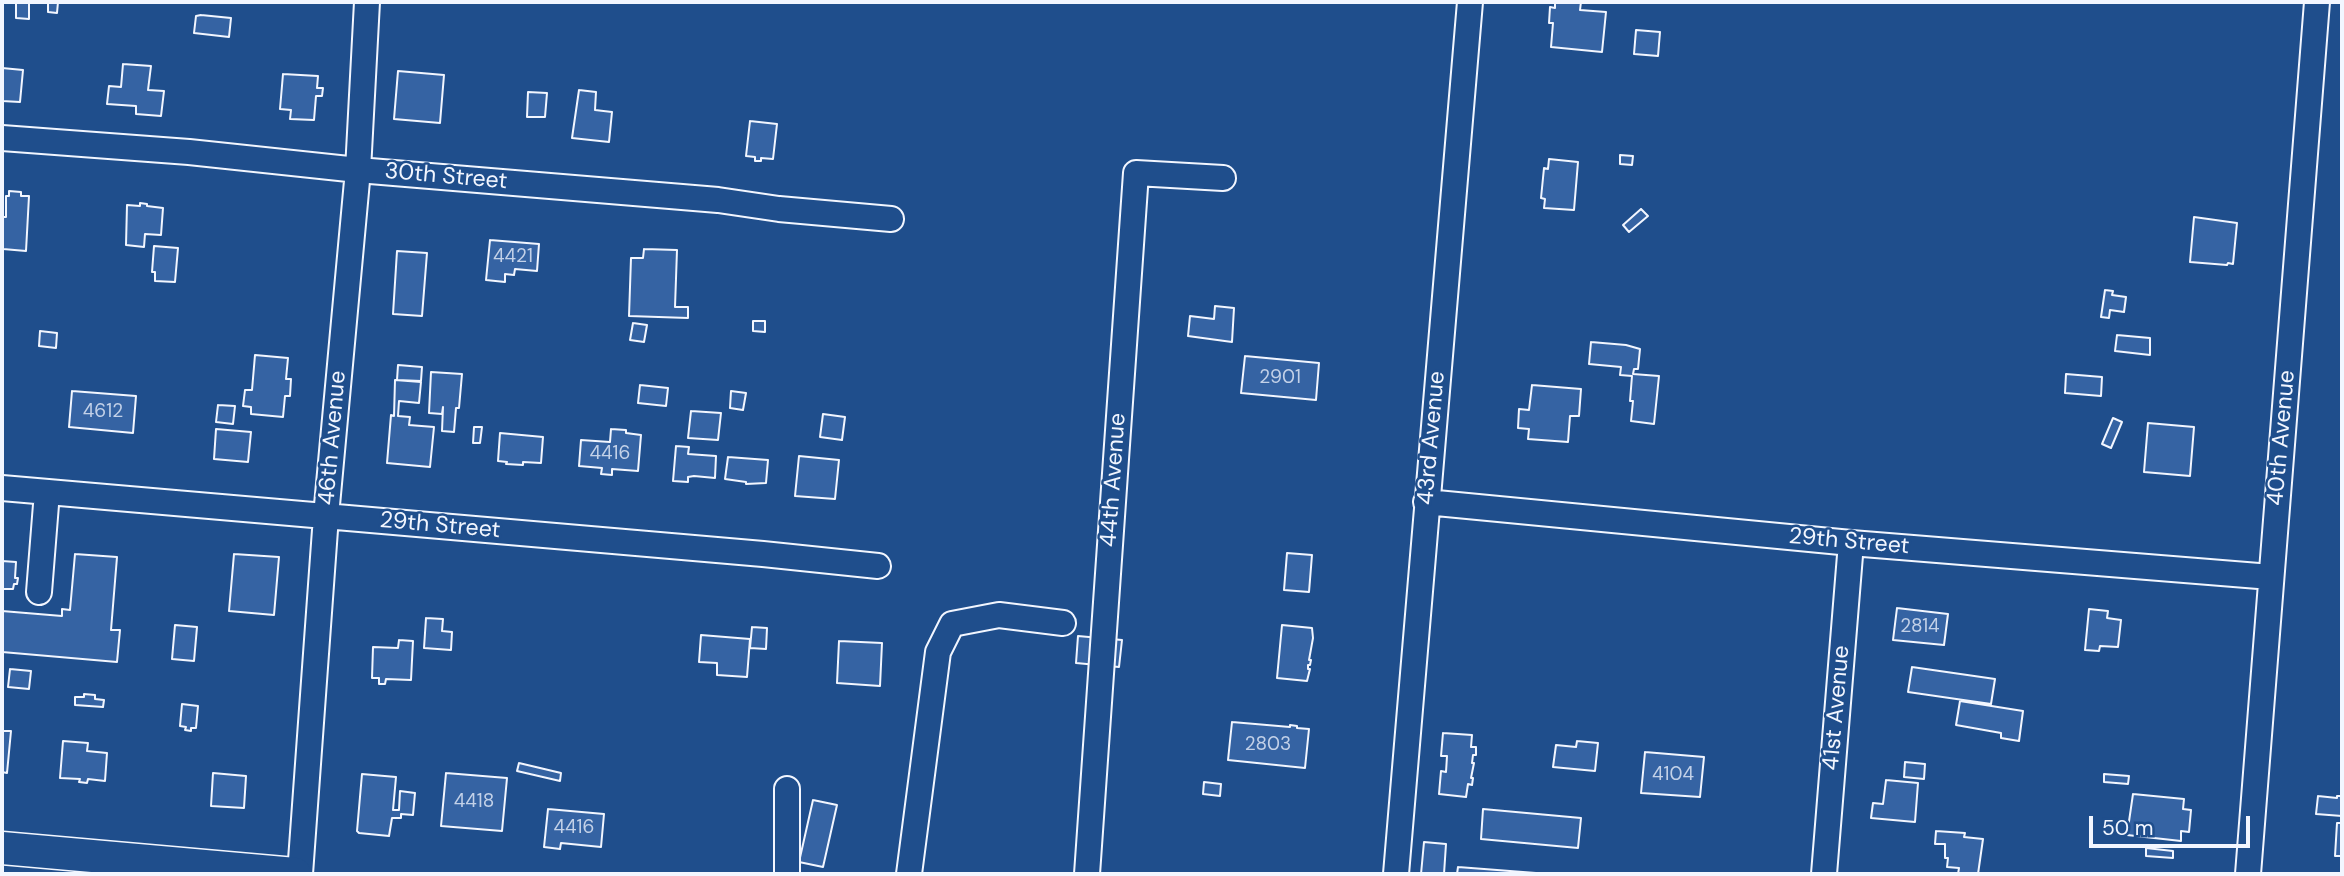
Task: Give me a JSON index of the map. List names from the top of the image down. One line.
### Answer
{"streets":{"street":["30th Street","46th Avenue","43rd Avenue","40th Avenue","44th Avenue","29th Street","41st Avenue"]},"crossings":[["30th Street","46th Avenue"],["46th Avenue","29th Street"],["43rd Avenue","29th Street"],["40th Avenue","29th Street"],["29th Street","41st Avenue"]],"house_numbers":["4421","2901","4612","4416","2814","2803","4104","4418","4416"],"scale_bar":"50 m"}
